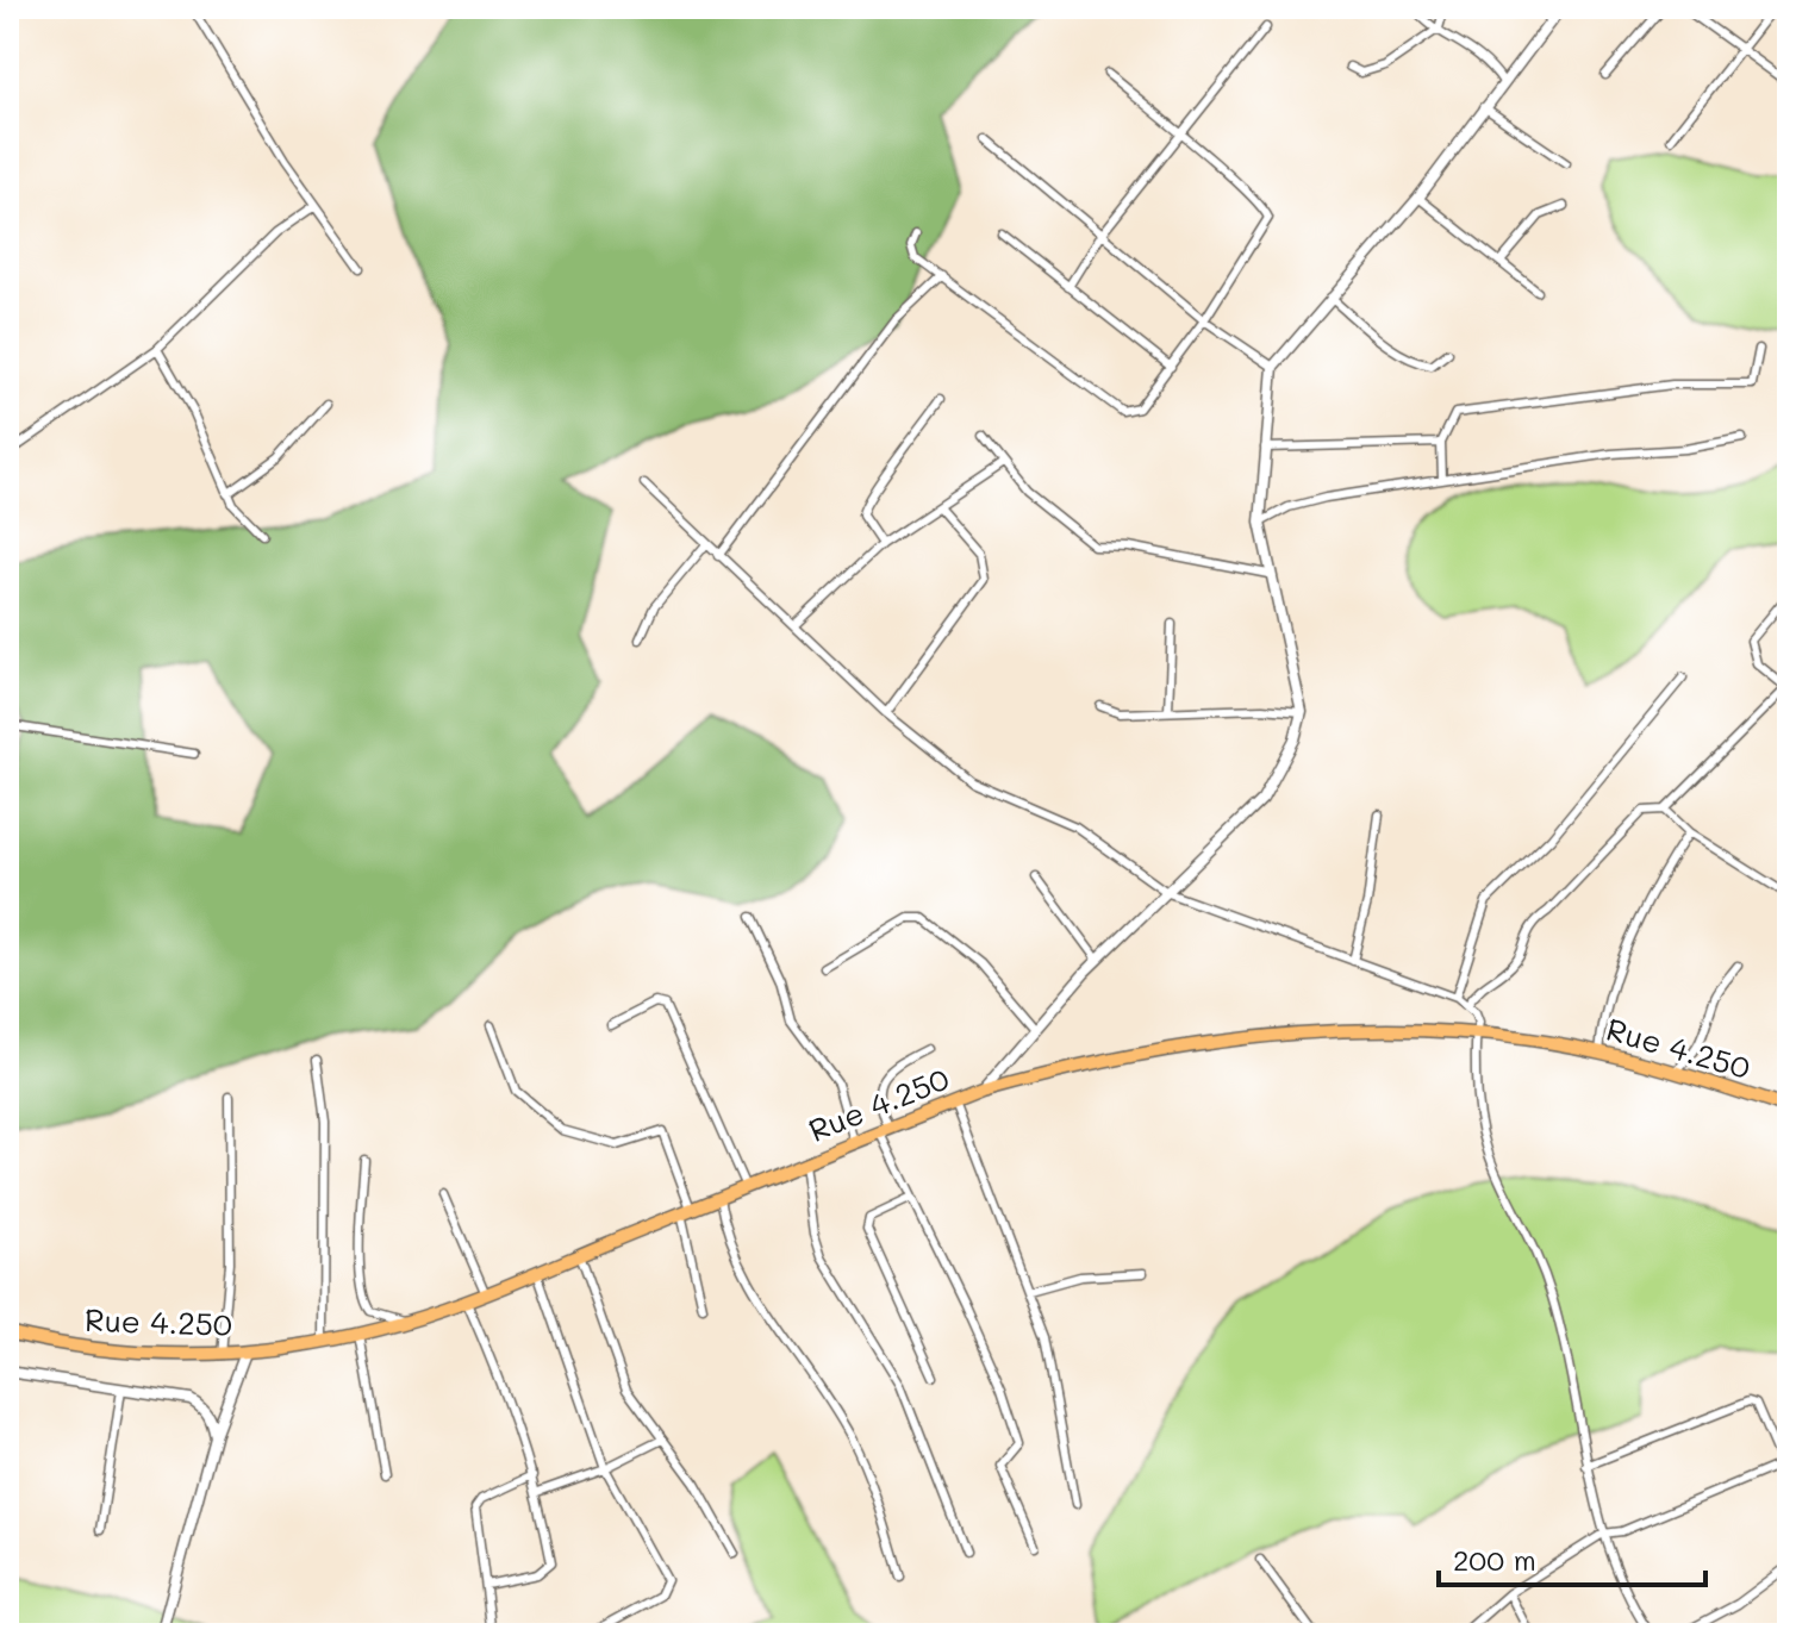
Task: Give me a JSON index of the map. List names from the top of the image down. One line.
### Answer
{"streets":{"main road":["Rue 4.250"]},"scale_bar":"200 m"}
